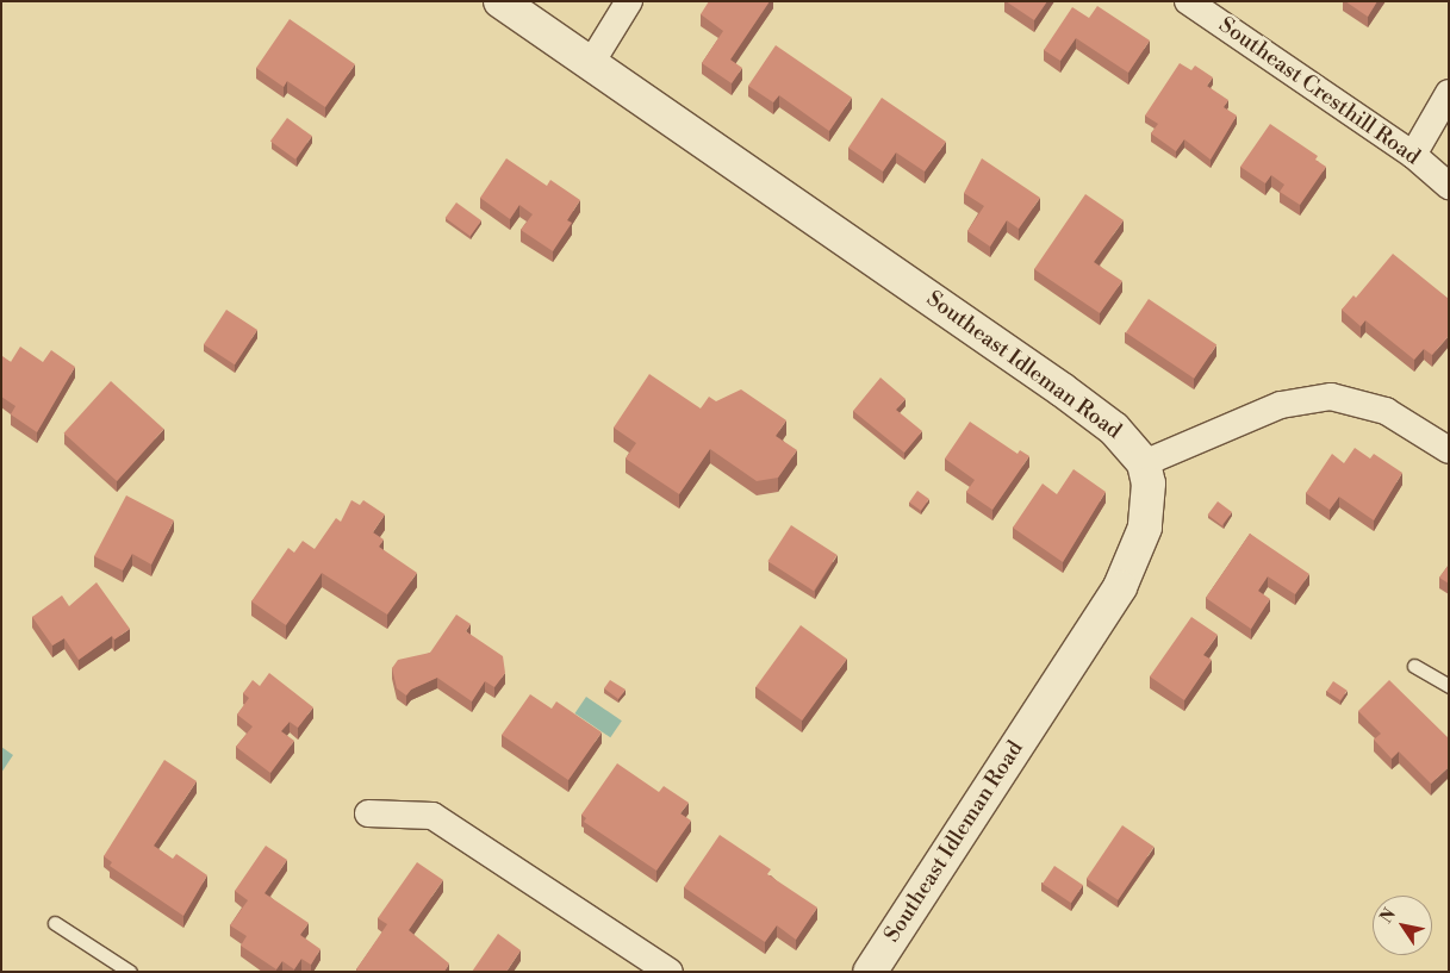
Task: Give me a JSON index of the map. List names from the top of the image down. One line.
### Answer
{"streets":{"main road":["Southeast Idleman Road"],"street":["Southeast Cresthill Road"]},"north":"top left"}
